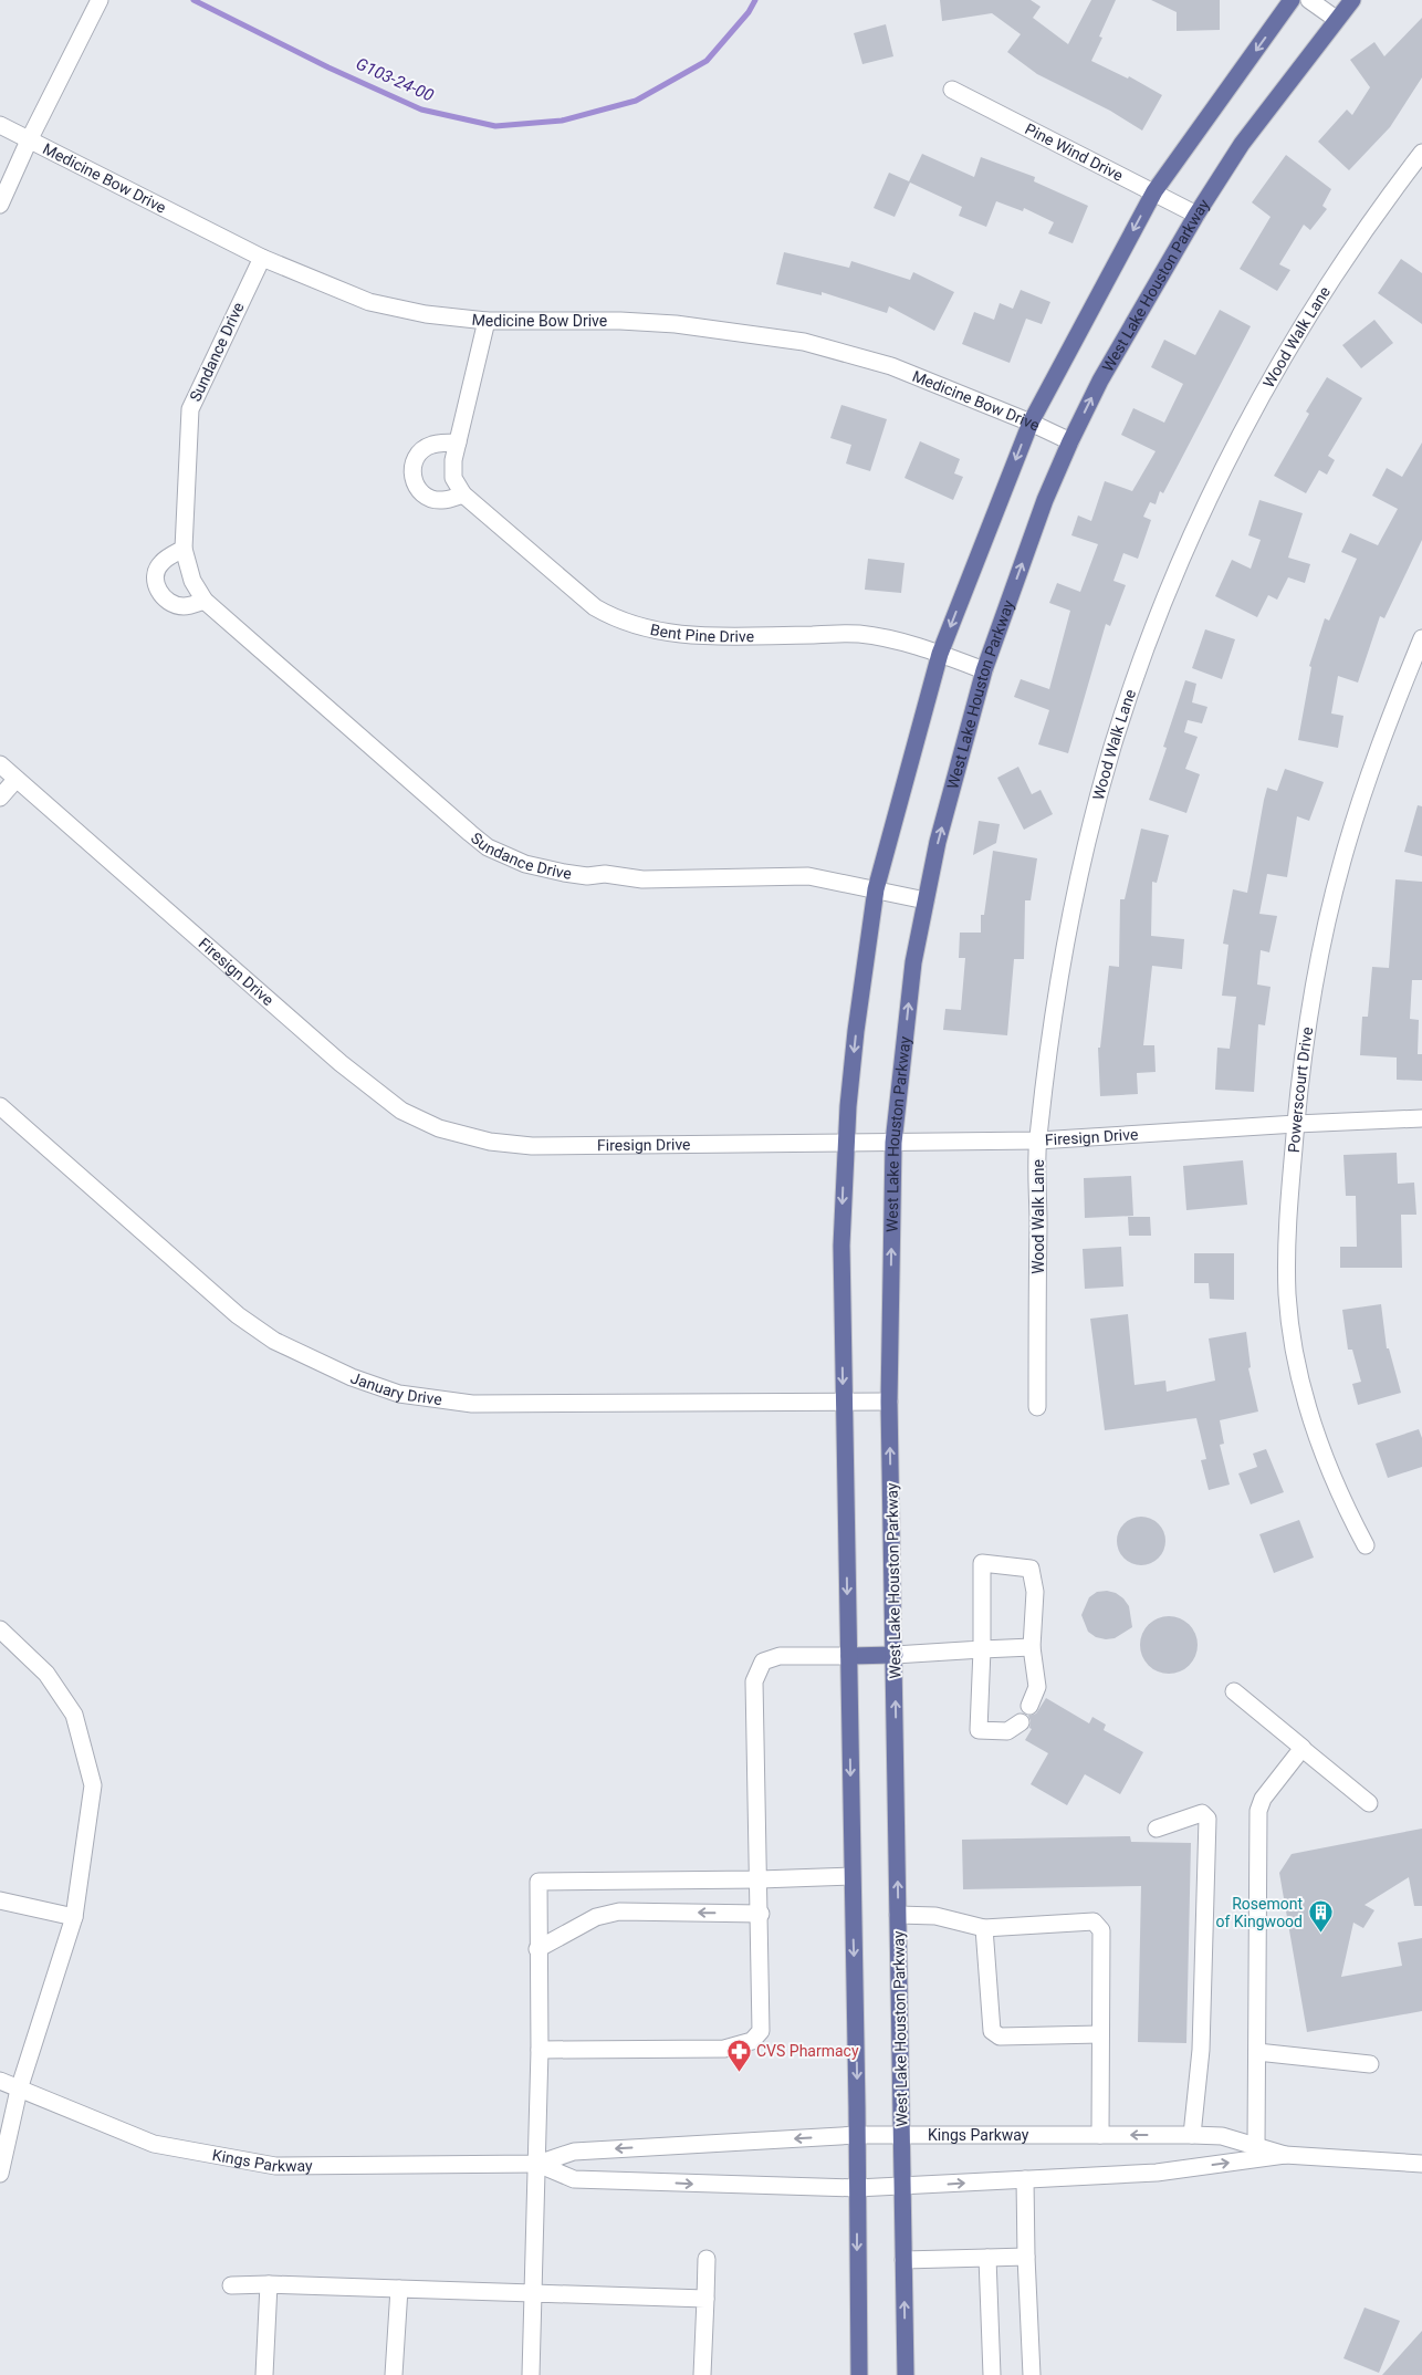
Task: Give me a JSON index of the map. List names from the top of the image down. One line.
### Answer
{"streets":{"main road":["West Lake Houston Parkway"],"street":["Pine Wind Drive","Medicine Bow Drive","Wood Walk Lane","Sundance Drive","Bent Pine Drive","Firesign Drive","Powerscourt Drive","January Drive","Kings Parkway"]},"crossings":[["Pine Wind Drive","West Lake Houston Parkway"],["Medicine Bow Drive","West Lake Houston Parkway"],["Medicine Bow Drive","Sundance Drive"],["Medicine Bow Drive","Bent Pine Drive"],["West Lake Houston Parkway","Sundance Drive"],["West Lake Houston Parkway","Bent Pine Drive"],["West Lake Houston Parkway","Firesign Drive"],["West Lake Houston Parkway","January Drive"],["West Lake Houston Parkway","Kings Parkway"],["Wood Walk Lane","Firesign Drive"],["Firesign Drive","Powerscourt Drive"]],"water":["G103-24-00"],"places":{"building":["Rosemont of Kingwood"],"pharmacy":["CVS Pharmacy"]}}
